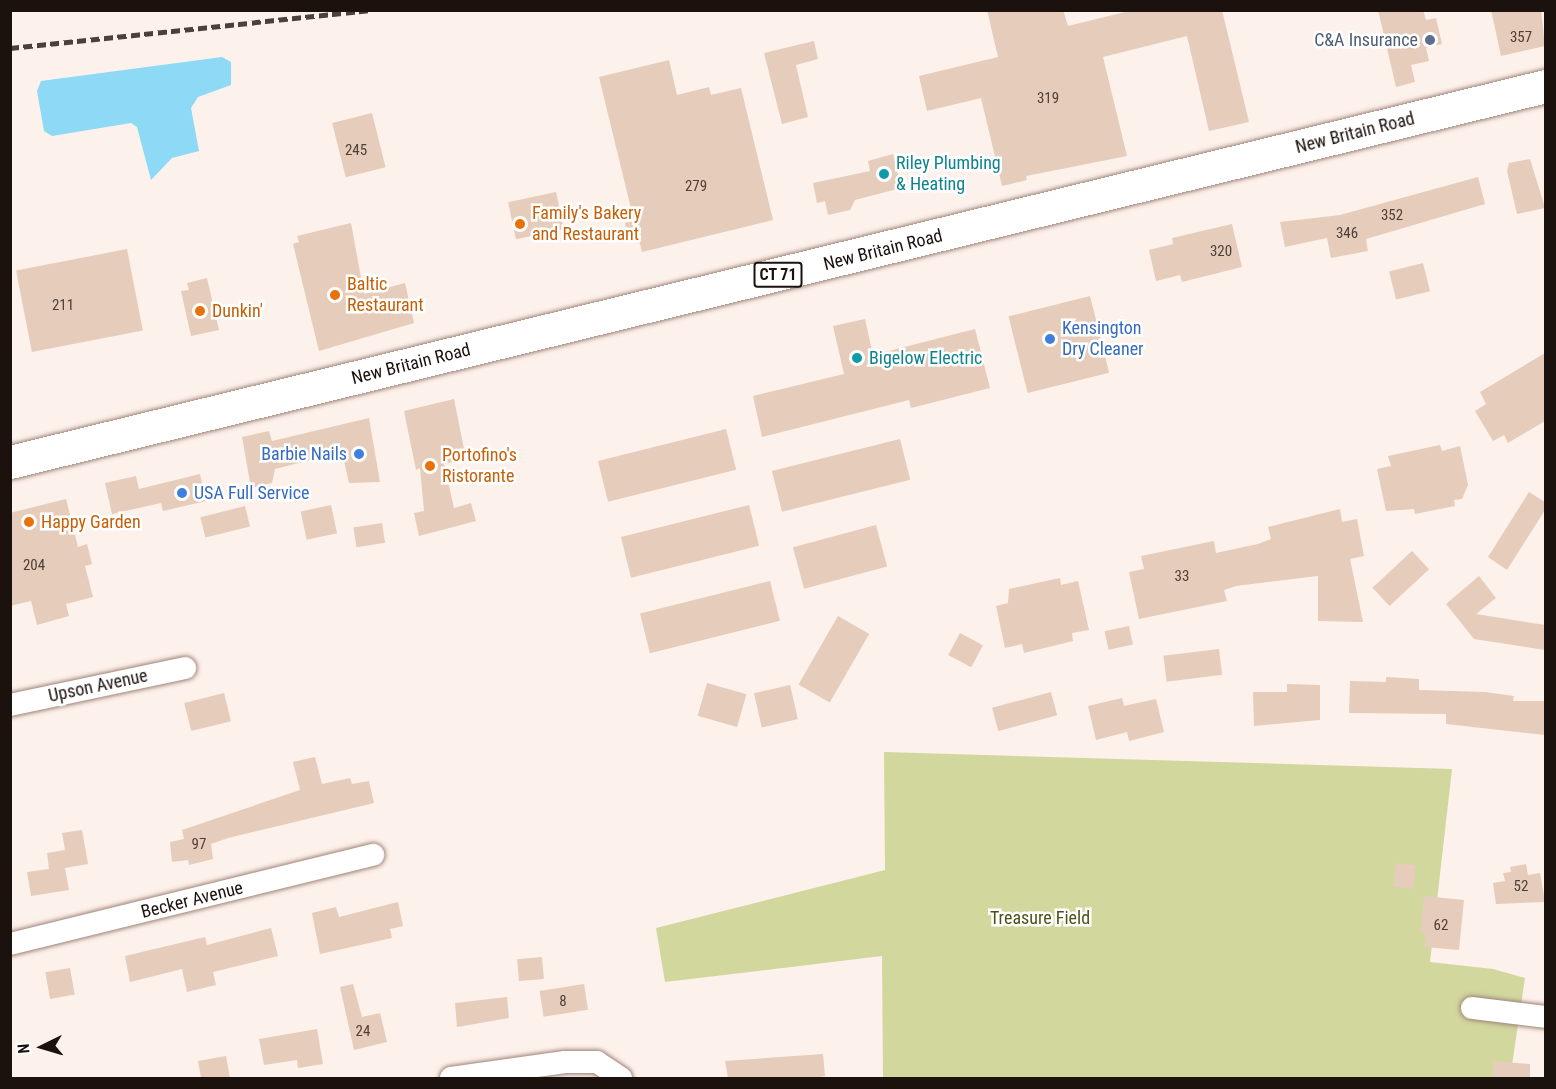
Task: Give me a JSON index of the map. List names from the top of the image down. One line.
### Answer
{"streets":{"main road":["New Britain Road","CT 71"],"street":["Upson Avenue","Becker Avenue"]},"parks":["Treasure Field"],"places":["C&A Insurance","Riley Plumbing & Heating","Family's Bakery and Restaurant","Baltic Restaurant","Dunkin'","Kensington Dry Cleaner","Bigelow Electric","Barbie Nails","Portofino's Ristorante","USA Full Service","Happy Garden"],"house_numbers":["357","319","245","279","352","346","320","211","204","33","97","52","62","8","24"],"north":"left"}
